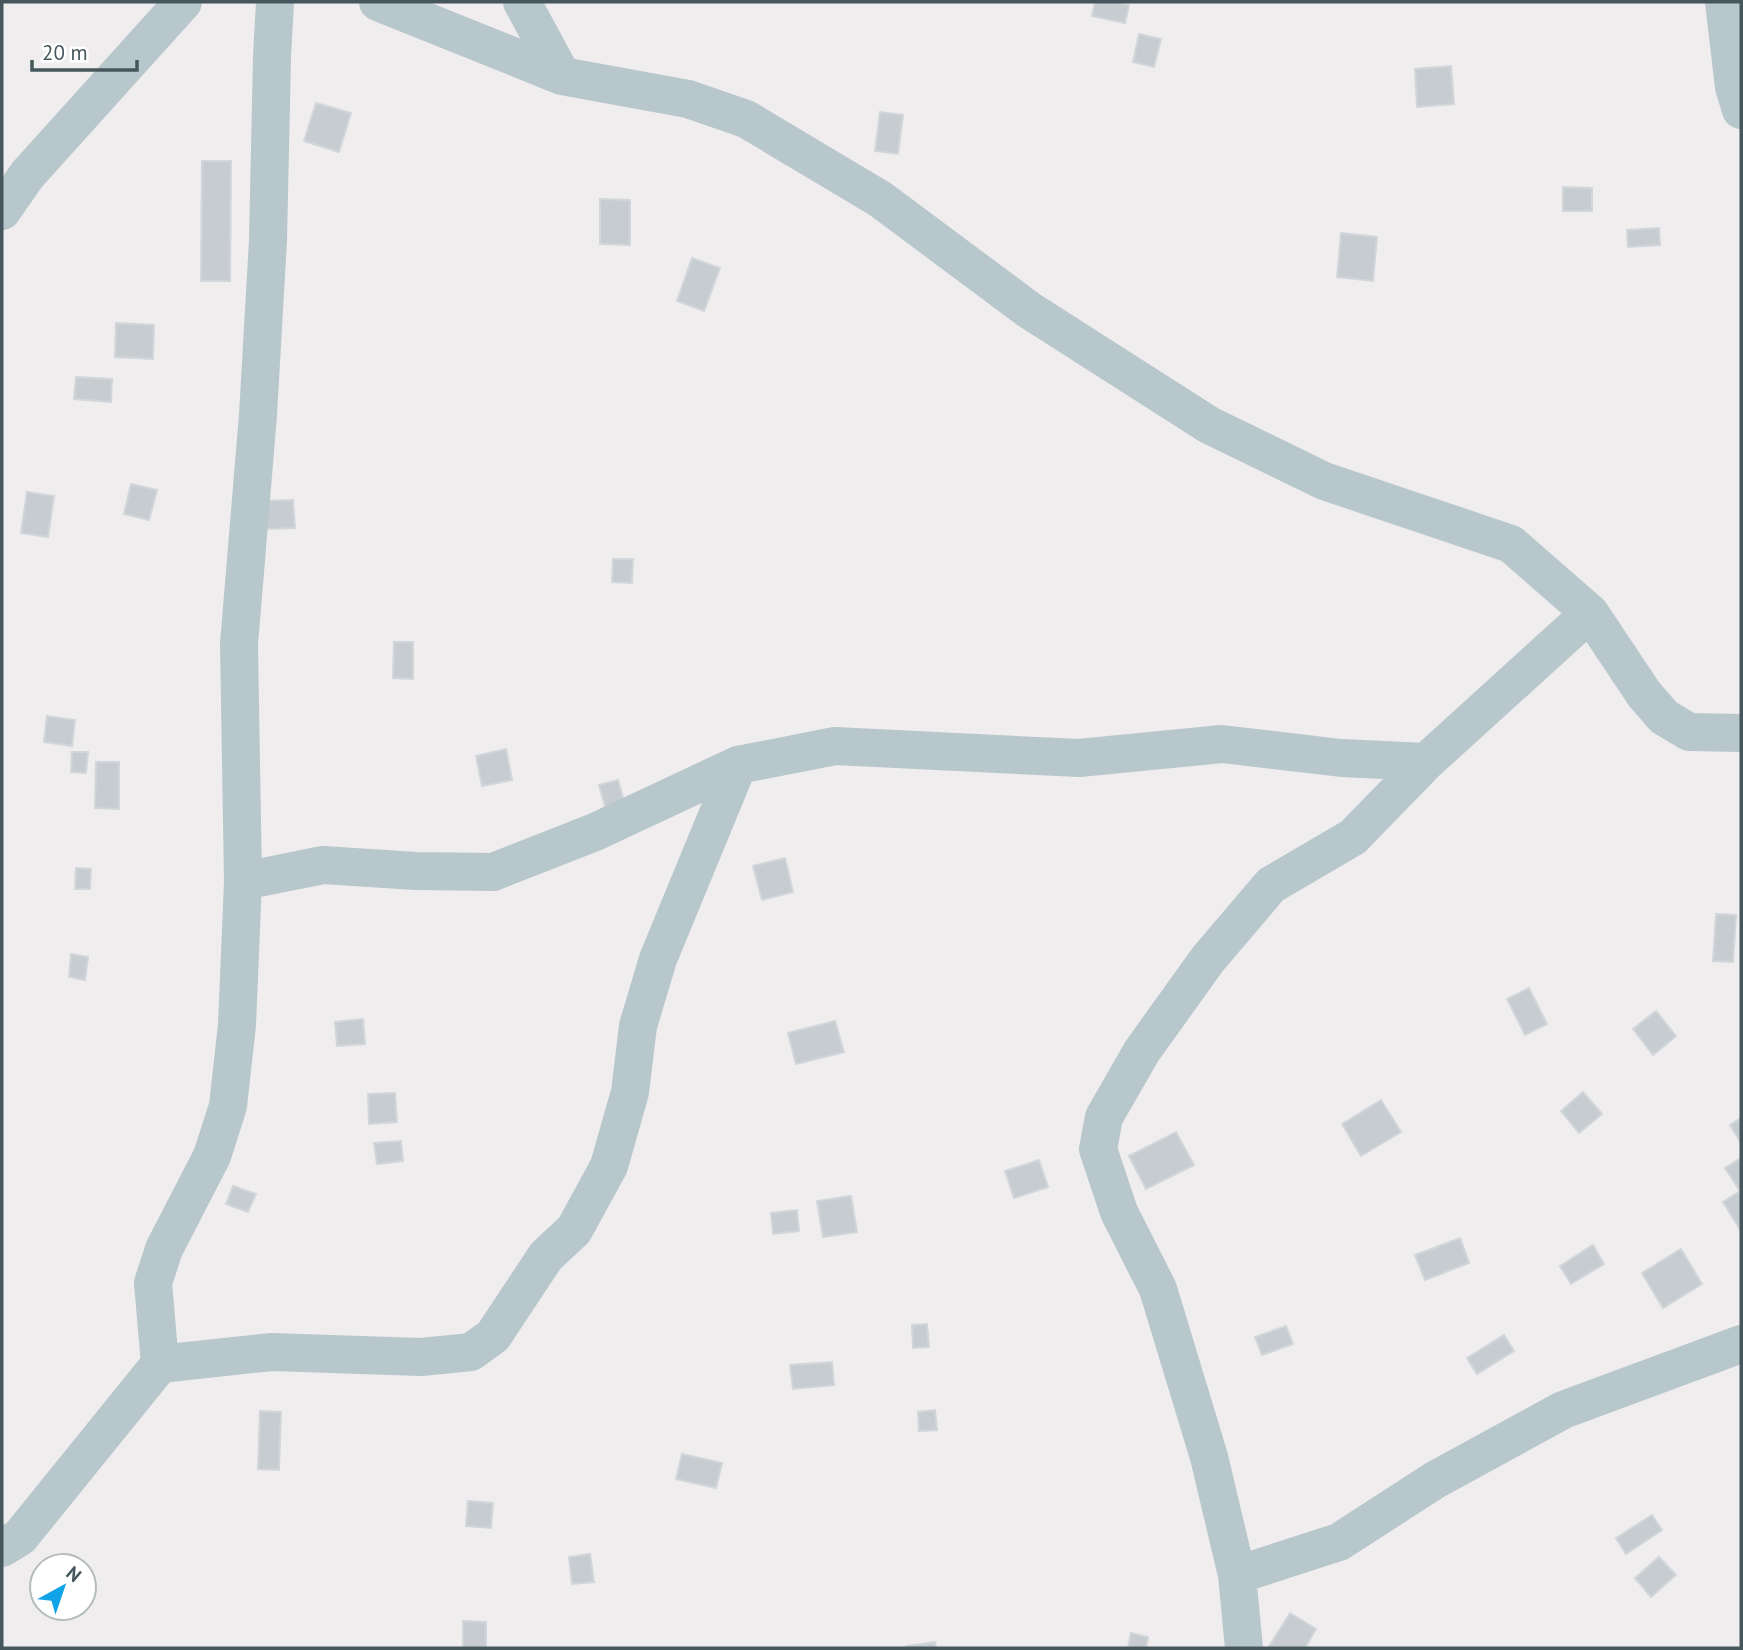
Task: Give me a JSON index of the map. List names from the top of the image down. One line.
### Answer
{"scale_bar":"20 m","north":"top right"}
